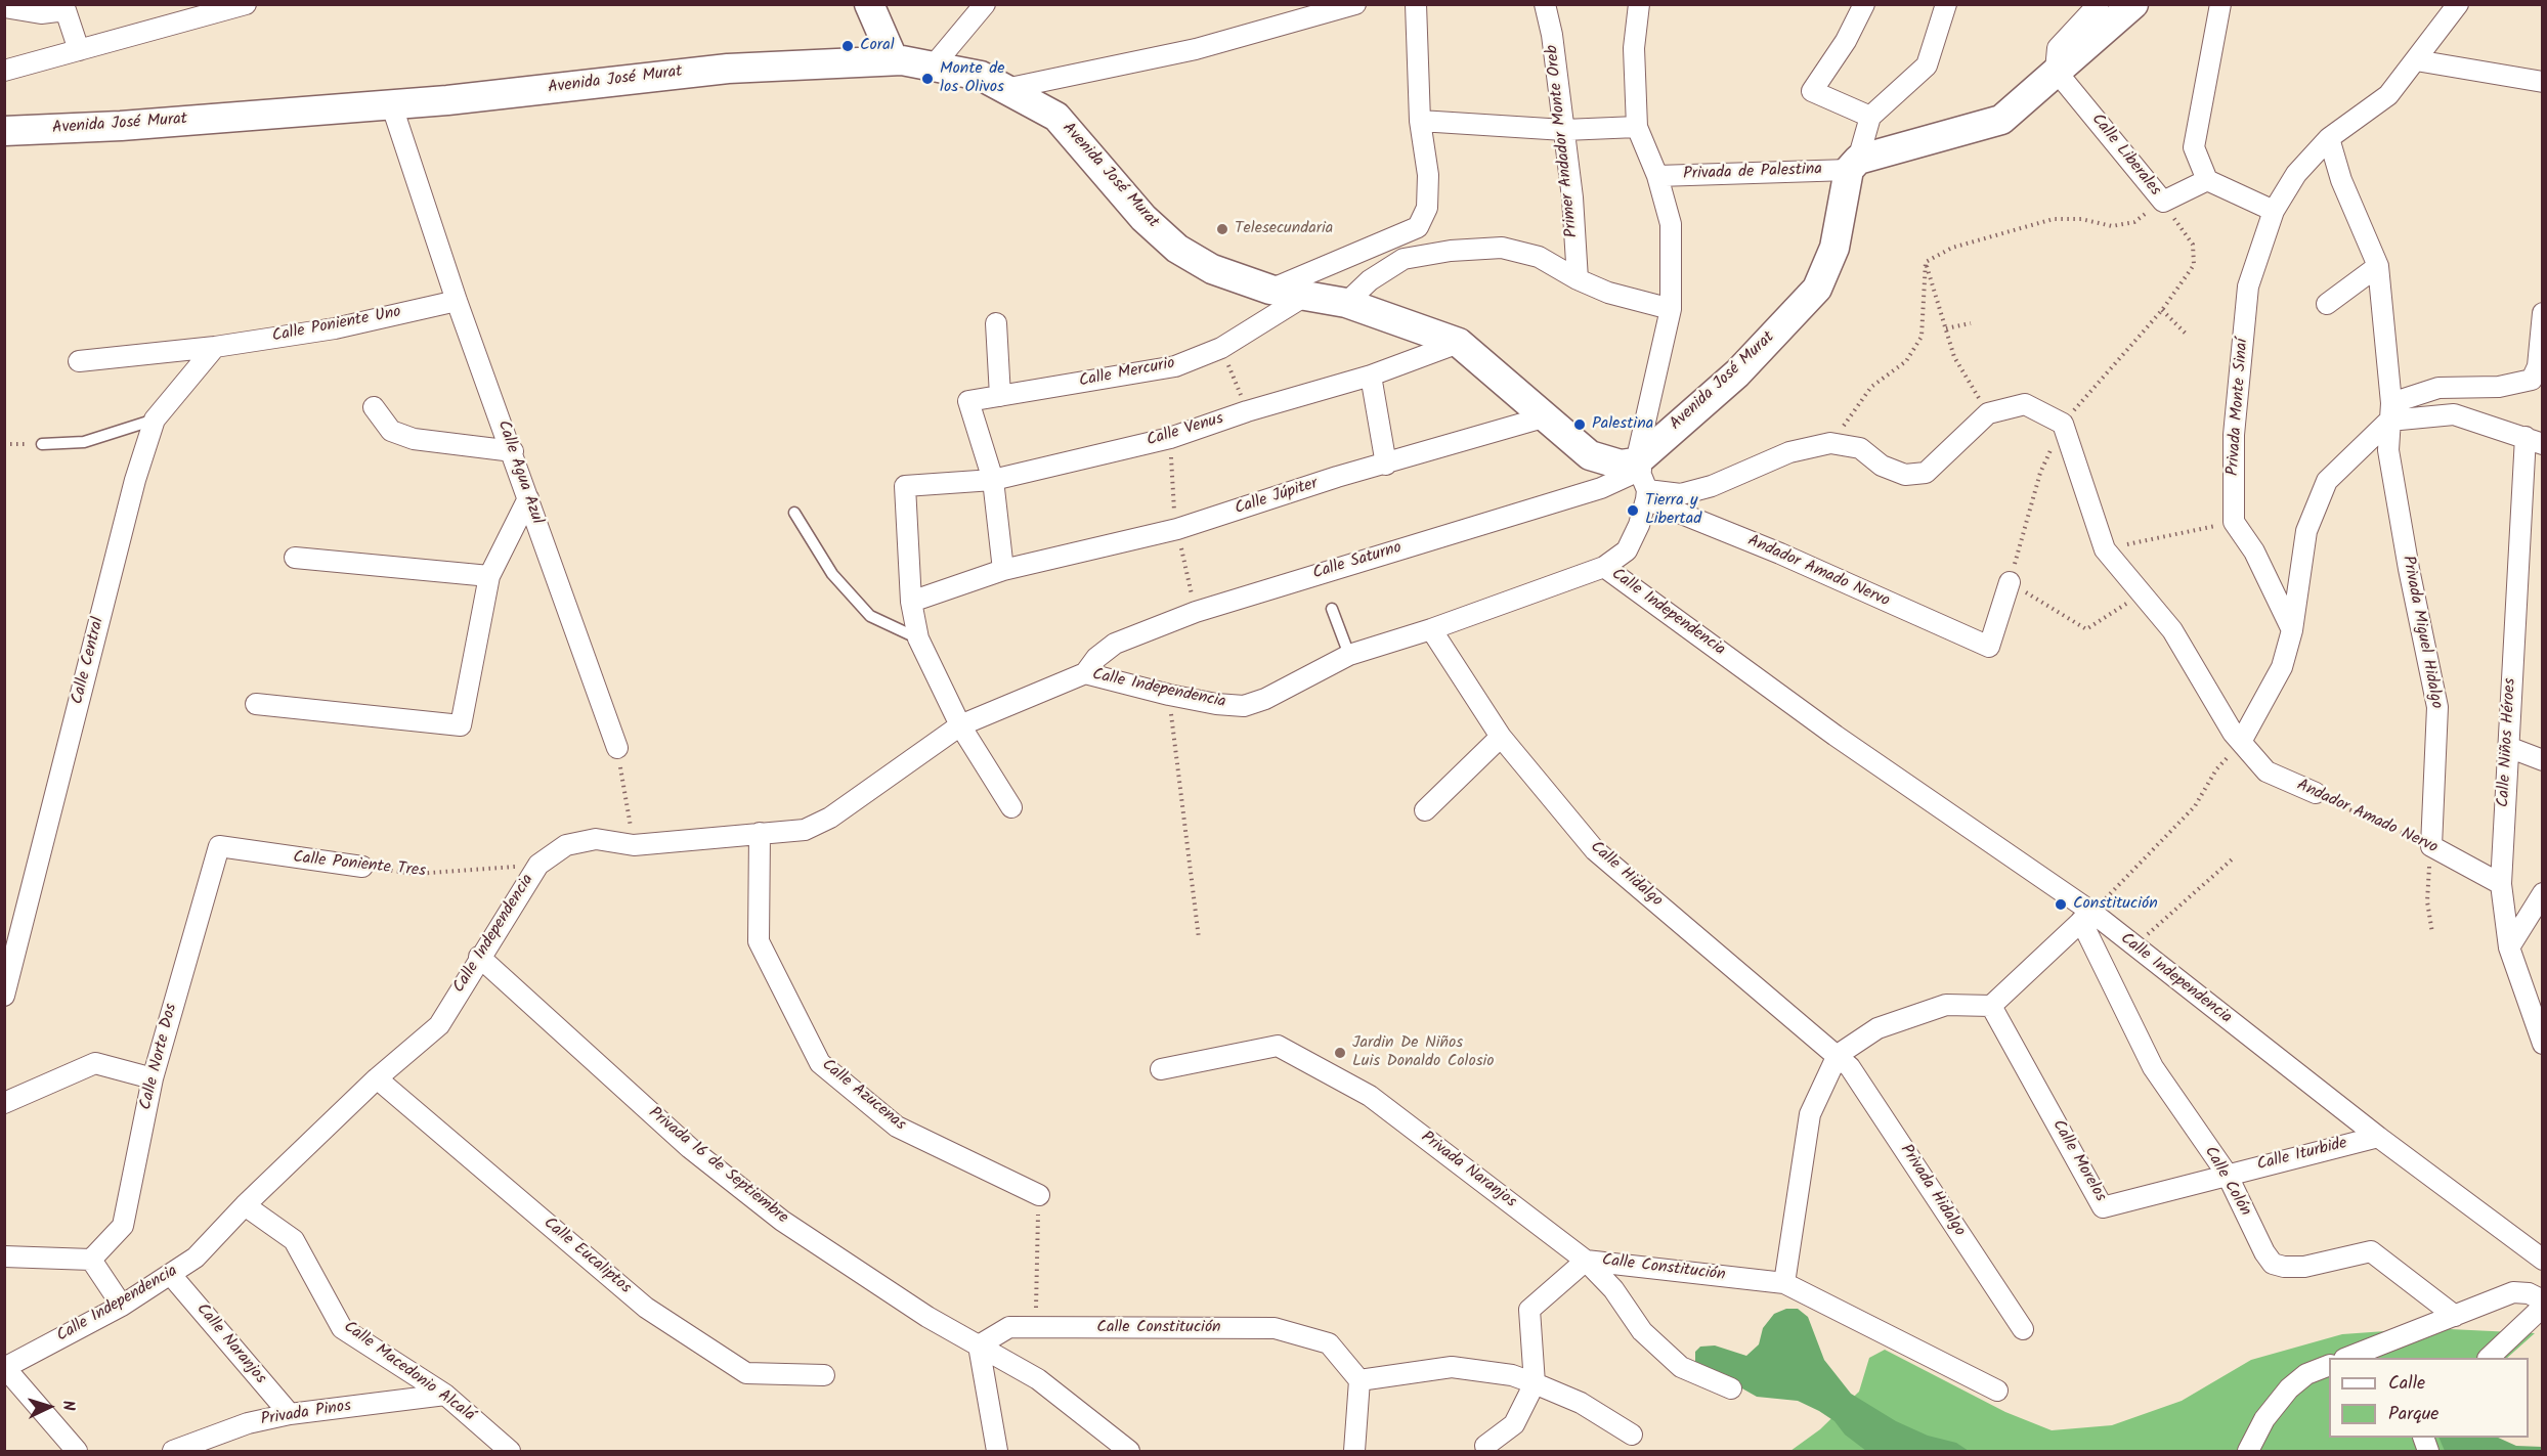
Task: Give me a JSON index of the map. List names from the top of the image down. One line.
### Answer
{"streets":{"street":["Avenida José Murat","Primer Andador Monte Oreb","Calle Liberales","Privada de Palestina","Calle Poniente Uno","Calle Mercurio","Privada Monte Sinaí","Calle Venus","Calle Agua Azul","Calle Júpiter","Calle Saturno","Andador Amado Nervo","Calle Independencia","Privada Miguel Hidalgo","Calle Central","Calle Niños Héroes","Calle Poniente Tres","Calle Hidalgo","Calle Norte Dos","Calle Azucenas","Calle Iturbide","Calle Morelos","Privada 16 de Septiembre","Privada Naranjos","Calle Colón","Privada Hidalgo","Calle Eucaliptos","Calle Constitución","Calle Naranjos","Calle Macedonio Alcalá","Privada Pinos"]},"crossings":[["Avenida José Murat","Privada de Palestina"],["Avenida José Murat","Calle Mercurio"],["Avenida José Murat","Calle Venus"],["Avenida José Murat","Calle Agua Azul"],["Avenida José Murat","Calle Júpiter"],["Avenida José Murat","Calle Saturno"],["Calle Poniente Uno","Calle Agua Azul"],["Calle Poniente Uno","Calle Central"],["Calle Mercurio","Calle Venus"],["Privada Monte Sinaí","Privada Miguel Hidalgo"],["Calle Venus","Calle Júpiter"],["Calle Saturno","Calle Independencia"],["Andador Amado Nervo","Privada Miguel Hidalgo"],["Andador Amado Nervo","Calle Niños Héroes"],["Calle Independencia","Calle Poniente Tres"],["Calle Independencia","Calle Hidalgo"],["Calle Independencia","Calle Azucenas"],["Calle Independencia","Calle Iturbide"],["Calle Independencia","Privada 16 de Septiembre"],["Calle Independencia","Calle Colón"],["Calle Independencia","Calle Eucaliptos"],["Calle Independencia","Calle Naranjos"],["Calle Independencia","Calle Macedonio Alcalá"],["Calle Poniente Tres","Calle Norte Dos"],["Calle Hidalgo","Privada Hidalgo"],["Calle Iturbide","Calle Morelos"],["Calle Iturbide","Calle Colón"],["Calle Morelos","Calle Colón"],["Privada 16 de Septiembre","Calle Constitución"],["Privada Naranjos","Calle Constitución"],["Calle Naranjos","Privada Pinos"],["Calle Macedonio Alcalá","Privada Pinos"]],"places":["Coral","Monte de los Olivos","Telesecundaria","Palestina","Tierra y Libertad","Constitución","Jardin De Niños Luis Donaldo Colosio"],"legend":["Calle","Parque"],"north":"right"}
